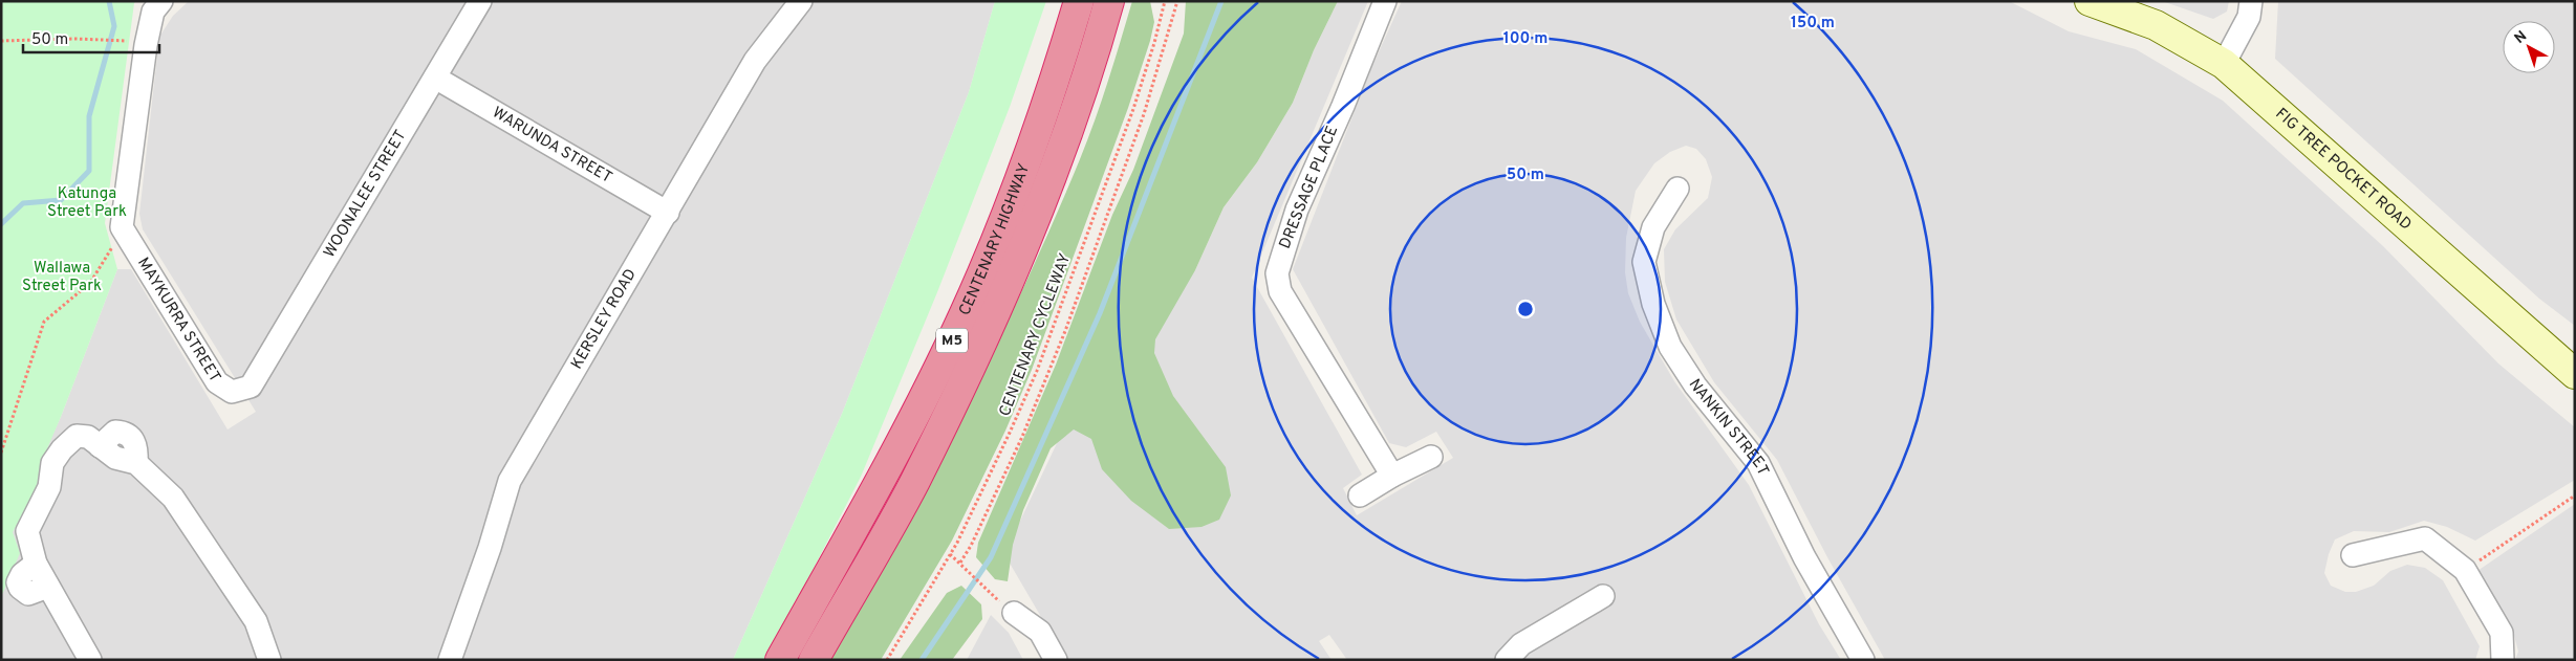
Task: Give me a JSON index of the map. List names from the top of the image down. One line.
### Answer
{"streets":{"highway":["CENTENARY HIGHWAY","M5"],"main road":["FIG TREE POCKET ROAD"],"street":["WARUNDA STREET","DRESSAGE PLACE","WOONALEE STREET","MAYKURRA STREET","KERSLEY ROAD","NANKIN STREET"],"path":["CENTENARY CYCLEWAY"]},"crossings":[["WARUNDA STREET","WOONALEE STREET"],["WARUNDA STREET","KERSLEY ROAD"],["WOONALEE STREET","MAYKURRA STREET"]],"parks":["Katunga Street Park","Wallawa Street Park"],"scale_bar":"50 m","north":"top left","rings":["150 m","100 m","50 m"]}
